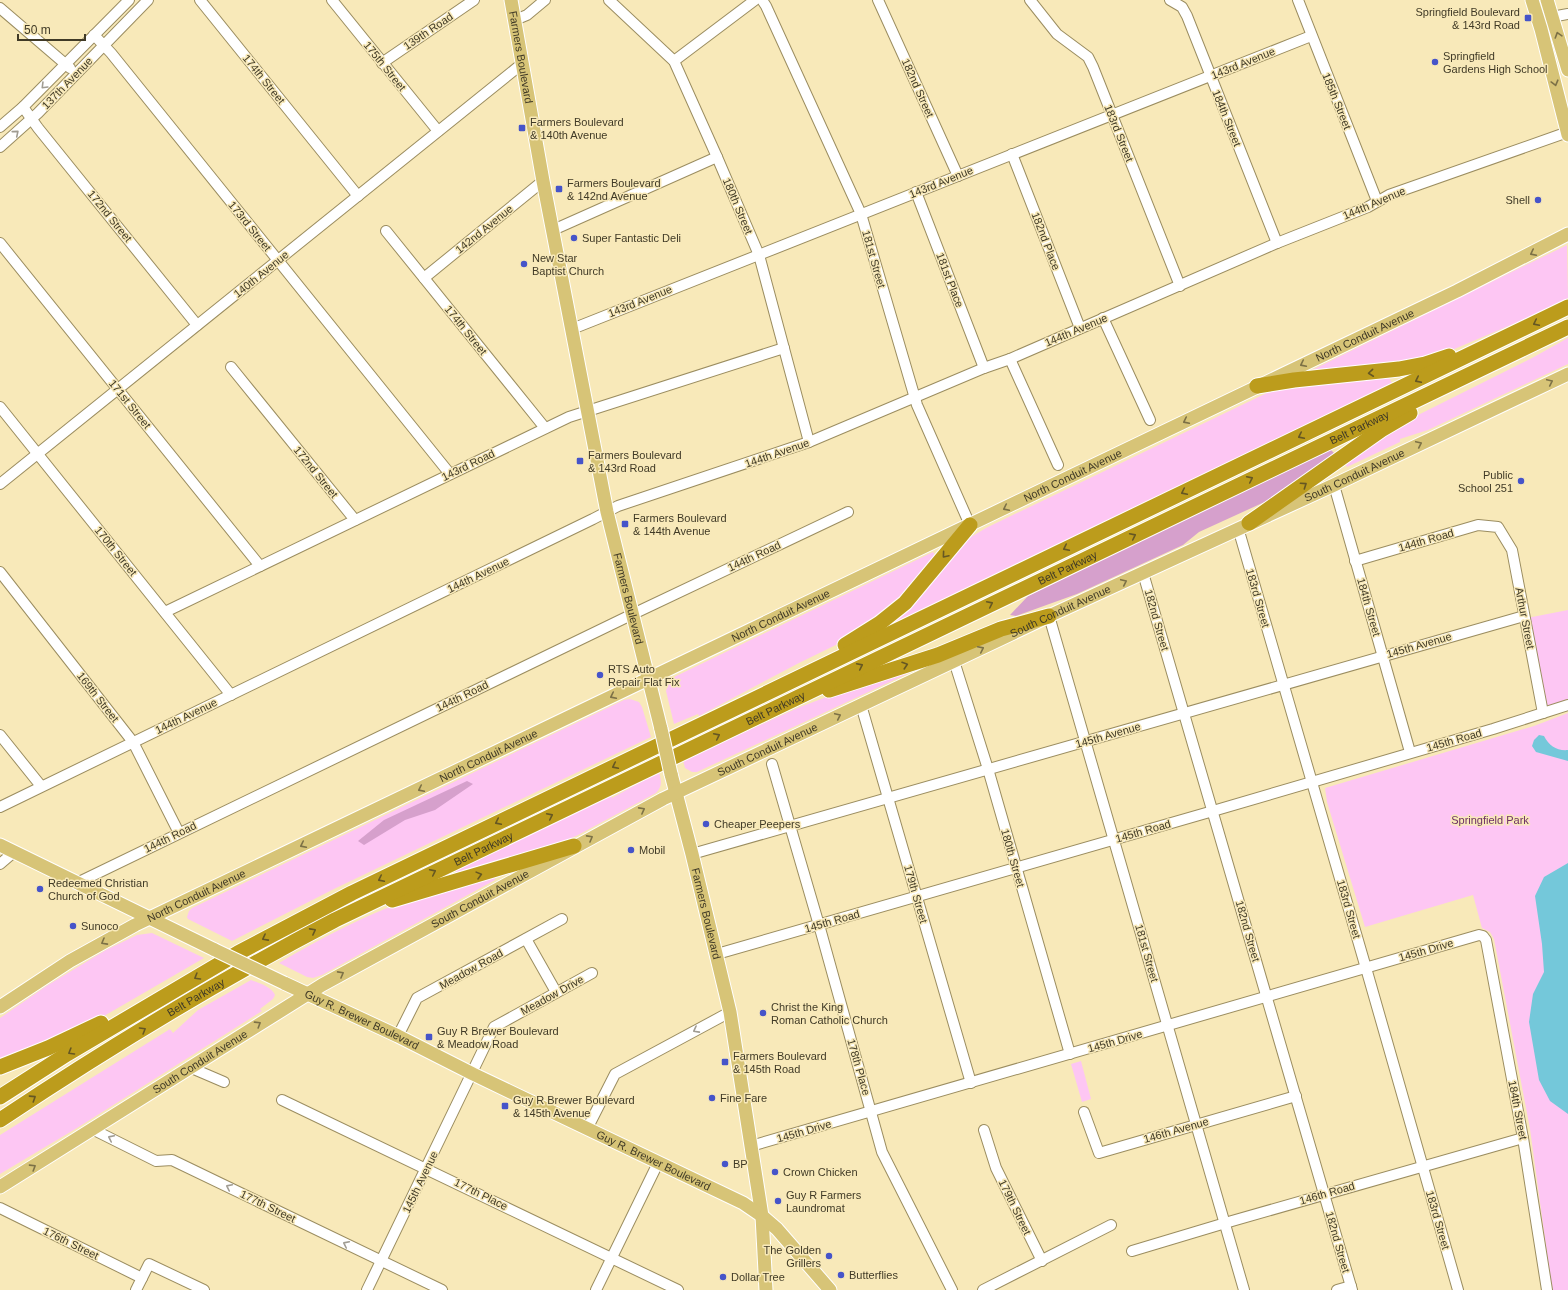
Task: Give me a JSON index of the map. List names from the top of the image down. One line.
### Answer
{"streets":{"highway":["Belt Parkway"],"main road":["Farmers Boulevard","North Conduit Avenue","South Conduit Avenue","Guy R. Brewer Boulevard"],"street":["139th Road","143rd Avenue","175th Street","174th Street","137th Avenue","182nd Street","185th Street","184th Street","183rd Street","144th Avenue","180th Street","172nd Street","173rd Street","142nd Avenue","182nd Place","181st Street","140th Avenue","181st Place","171st Street","143rd Road","144th Road","170th Street","Arthur Street","145th Avenue","169th Street","145th Road","179th Street","145th Drive","Meadow Road","Meadow Drive","178th Place","146th Avenue","146th Road","177th Place","177th Street","176th Street"]},"crossings":[["139th Road","175th Street"],["Farmers Boulevard","143rd Avenue"],["Farmers Boulevard","144th Avenue"],["Farmers Boulevard","142nd Avenue"],["Farmers Boulevard","140th Avenue"],["Farmers Boulevard","North Conduit Avenue"],["Farmers Boulevard","143rd Road"],["Farmers Boulevard","South Conduit Avenue"],["Farmers Boulevard","144th Road"],["Farmers Boulevard","145th Avenue"],["Farmers Boulevard","145th Road"],["Farmers Boulevard","145th Drive"],["Farmers Boulevard","Guy R. Brewer Boulevard"],["143rd Avenue","182nd Street"],["143rd Avenue","185th Street"],["143rd Avenue","184th Street"],["143rd Avenue","183rd Street"],["143rd Avenue","180th Street"],["143rd Avenue","182nd Place"],["143rd Avenue","181st Street"],["143rd Avenue","181st Place"],["175th Street","140th Avenue"],["174th Street","142nd Avenue"],["174th Street","140th Avenue"],["174th Street","143rd Road"],["137th Avenue","172nd Street"],["137th Avenue","173rd Street"],["182nd Street","South Conduit Avenue"],["182nd Street","145th Avenue"],["182nd Street","145th Road"],["182nd Street","145th Drive"],["182nd Street","146th Avenue"],["182nd Street","146th Road"],["185th Street","144th Avenue"],["184th Street","144th Avenue"],["184th Street","South Conduit Avenue"],["184th Street","144th Road"],["184th Street","145th Avenue"],["184th Street","145th Road"],["184th Street","145th Drive"],["184th Street","146th Road"],["183rd Street","144th Avenue"],["183rd Street","South Conduit Avenue"],["183rd Street","145th Avenue"],["183rd Street","145th Road"],["183rd Street","145th Drive"],["183rd Street","146th Road"],["144th Avenue","180th Street"],["144th Avenue","182nd Place"],["144th Avenue","181st Street"],["144th Avenue","181st Place"],["144th Avenue","170th Street"],["144th Avenue","169th Street"],["180th Street","143rd Road"],["180th Street","South Conduit Avenue"],["180th Street","145th Avenue"],["180th Street","145th Road"],["180th Street","145th Drive"],["172nd Street","140th Avenue"],["172nd Street","143rd Road"],["173rd Street","140th Avenue"],["173rd Street","143rd Road"],["181st Street","North Conduit Avenue"],["181st Street","South Conduit Avenue"],["181st Street","145th Avenue"],["181st Street","145th Road"],["181st Street","145th Drive"],["181st Street","146th Avenue"],["181st Street","146th Road"],["140th Avenue","171st Street"],["140th Avenue","170th Street"],["North Conduit Avenue","Guy R. Brewer Boulevard"],["171st Street","143rd Road"],["143rd Road","170th Street"],["South Conduit Avenue","179th Street"],["South Conduit Avenue","Guy R. Brewer Boulevard"],["South Conduit Avenue","177th Street"],["144th Road","Arthur Street"],["144th Road","169th Street"],["144th Road","Guy R. Brewer Boulevard"],["Arthur Street","145th Avenue"],["Arthur Street","145th Road"],["145th Avenue","179th Street"],["145th Avenue","Meadow Drive"],["145th Avenue","Guy R. Brewer Boulevard"],["145th Avenue","178th Place"],["145th Avenue","177th Place"],["145th Avenue","177th Street"],["145th Road","179th Street"],["145th Road","178th Place"],["179th Street","145th Drive"],["145th Drive","178th Place"],["Meadow Road","Guy R. Brewer Boulevard"],["Meadow Drive","Guy R. Brewer Boulevard"]],"one_way":["North Conduit Avenue","South Conduit Avenue","177th Street"],"parks":["Springfield Park"],"places":{"transit":["Springfield Boulevard & 143rd Road","Farmers Boulevard & 140th Avenue","Farmers Boulevard & 142nd Avenue","Farmers Boulevard & 143rd Road","Farmers Boulevard & 144th Avenue","Guy R Brewer Boulevard & Meadow Road","Farmers Boulevard & 145th Road","Guy R Brewer Boulevard & 145th Avenue"],"other":["Springfield Gardens High School","Shell","Super Fantastic Deli","New Star Baptist Church","Public School 251","RTS Auto Repair Flat Fix","Cheaper Peepers","Mobil","Redeemed Christian Church of God","Sunoco","Christ the King Roman Catholic Church","Fine Fare","BP","Crown Chicken","Guy R Farmers Laundromat","The Golden Grillers","Butterflies","Dollar Tree"]},"scale_bar":"50 m"}
